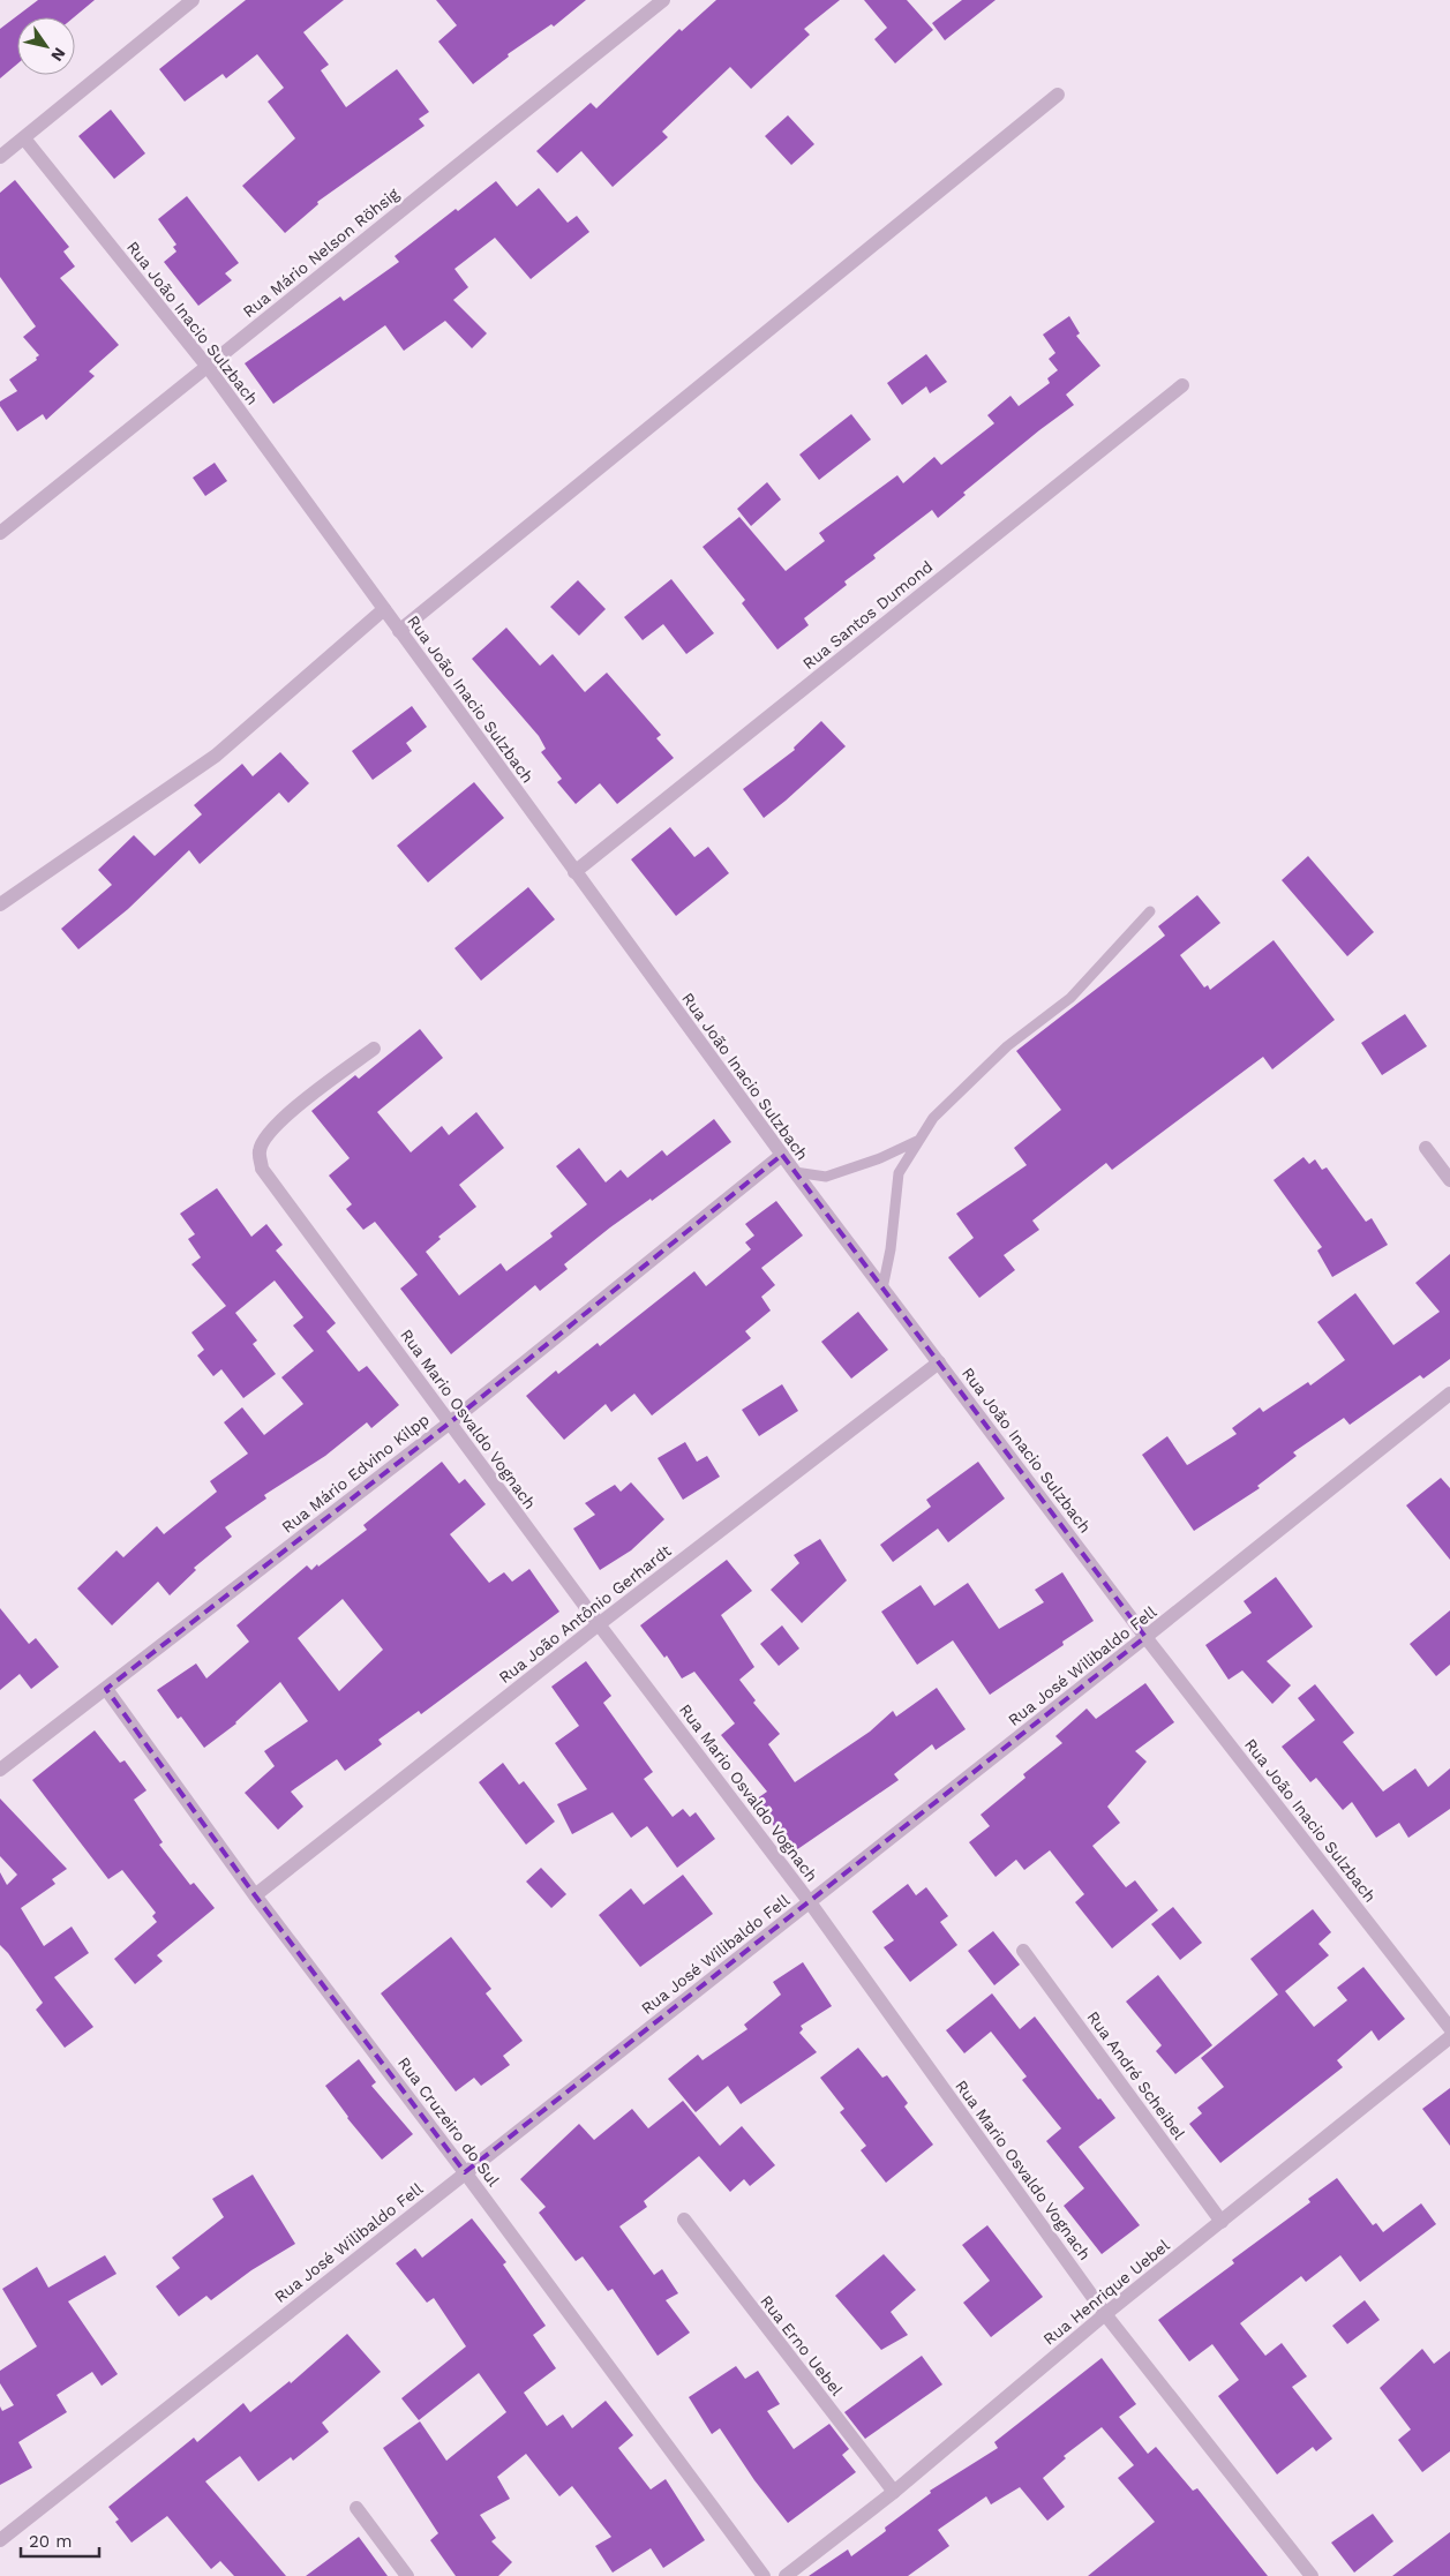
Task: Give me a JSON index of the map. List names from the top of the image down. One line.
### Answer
{"streets":{"street":["Rua Mário Nelson Röhsig","Rua João Inacio Sulzbach","Rua Santos Dumond","Rua Mario Osvaldo Vognach","Rua Mário Edvino Kilpp","Rua João Antônio Gerhardt","Rua José Wilibaldo Fell","Rua André Scheibel","Rua Cruzeiro do Sul","Rua Henrique Uebel","Rua Erno Uebel"]},"crossings":[["Rua Mário Nelson Röhsig","Rua João Inacio Sulzbach"],["Rua João Inacio Sulzbach","Rua Santos Dumond"],["Rua João Inacio Sulzbach","Rua Mário Edvino Kilpp"],["Rua João Inacio Sulzbach","Rua João Antônio Gerhardt"],["Rua João Inacio Sulzbach","Rua José Wilibaldo Fell"],["Rua Mario Osvaldo Vognach","Rua Mário Edvino Kilpp"],["Rua Mario Osvaldo Vognach","Rua João Antônio Gerhardt"],["Rua Mario Osvaldo Vognach","Rua José Wilibaldo Fell"],["Rua Mario Osvaldo Vognach","Rua Henrique Uebel"],["Rua Mário Edvino Kilpp","Rua Cruzeiro do Sul"],["Rua João Antônio Gerhardt","Rua Cruzeiro do Sul"],["Rua José Wilibaldo Fell","Rua Cruzeiro do Sul"],["Rua André Scheibel","Rua Henrique Uebel"],["Rua Henrique Uebel","Rua Erno Uebel"]],"scale_bar":"20 m","north":"bottom right"}
